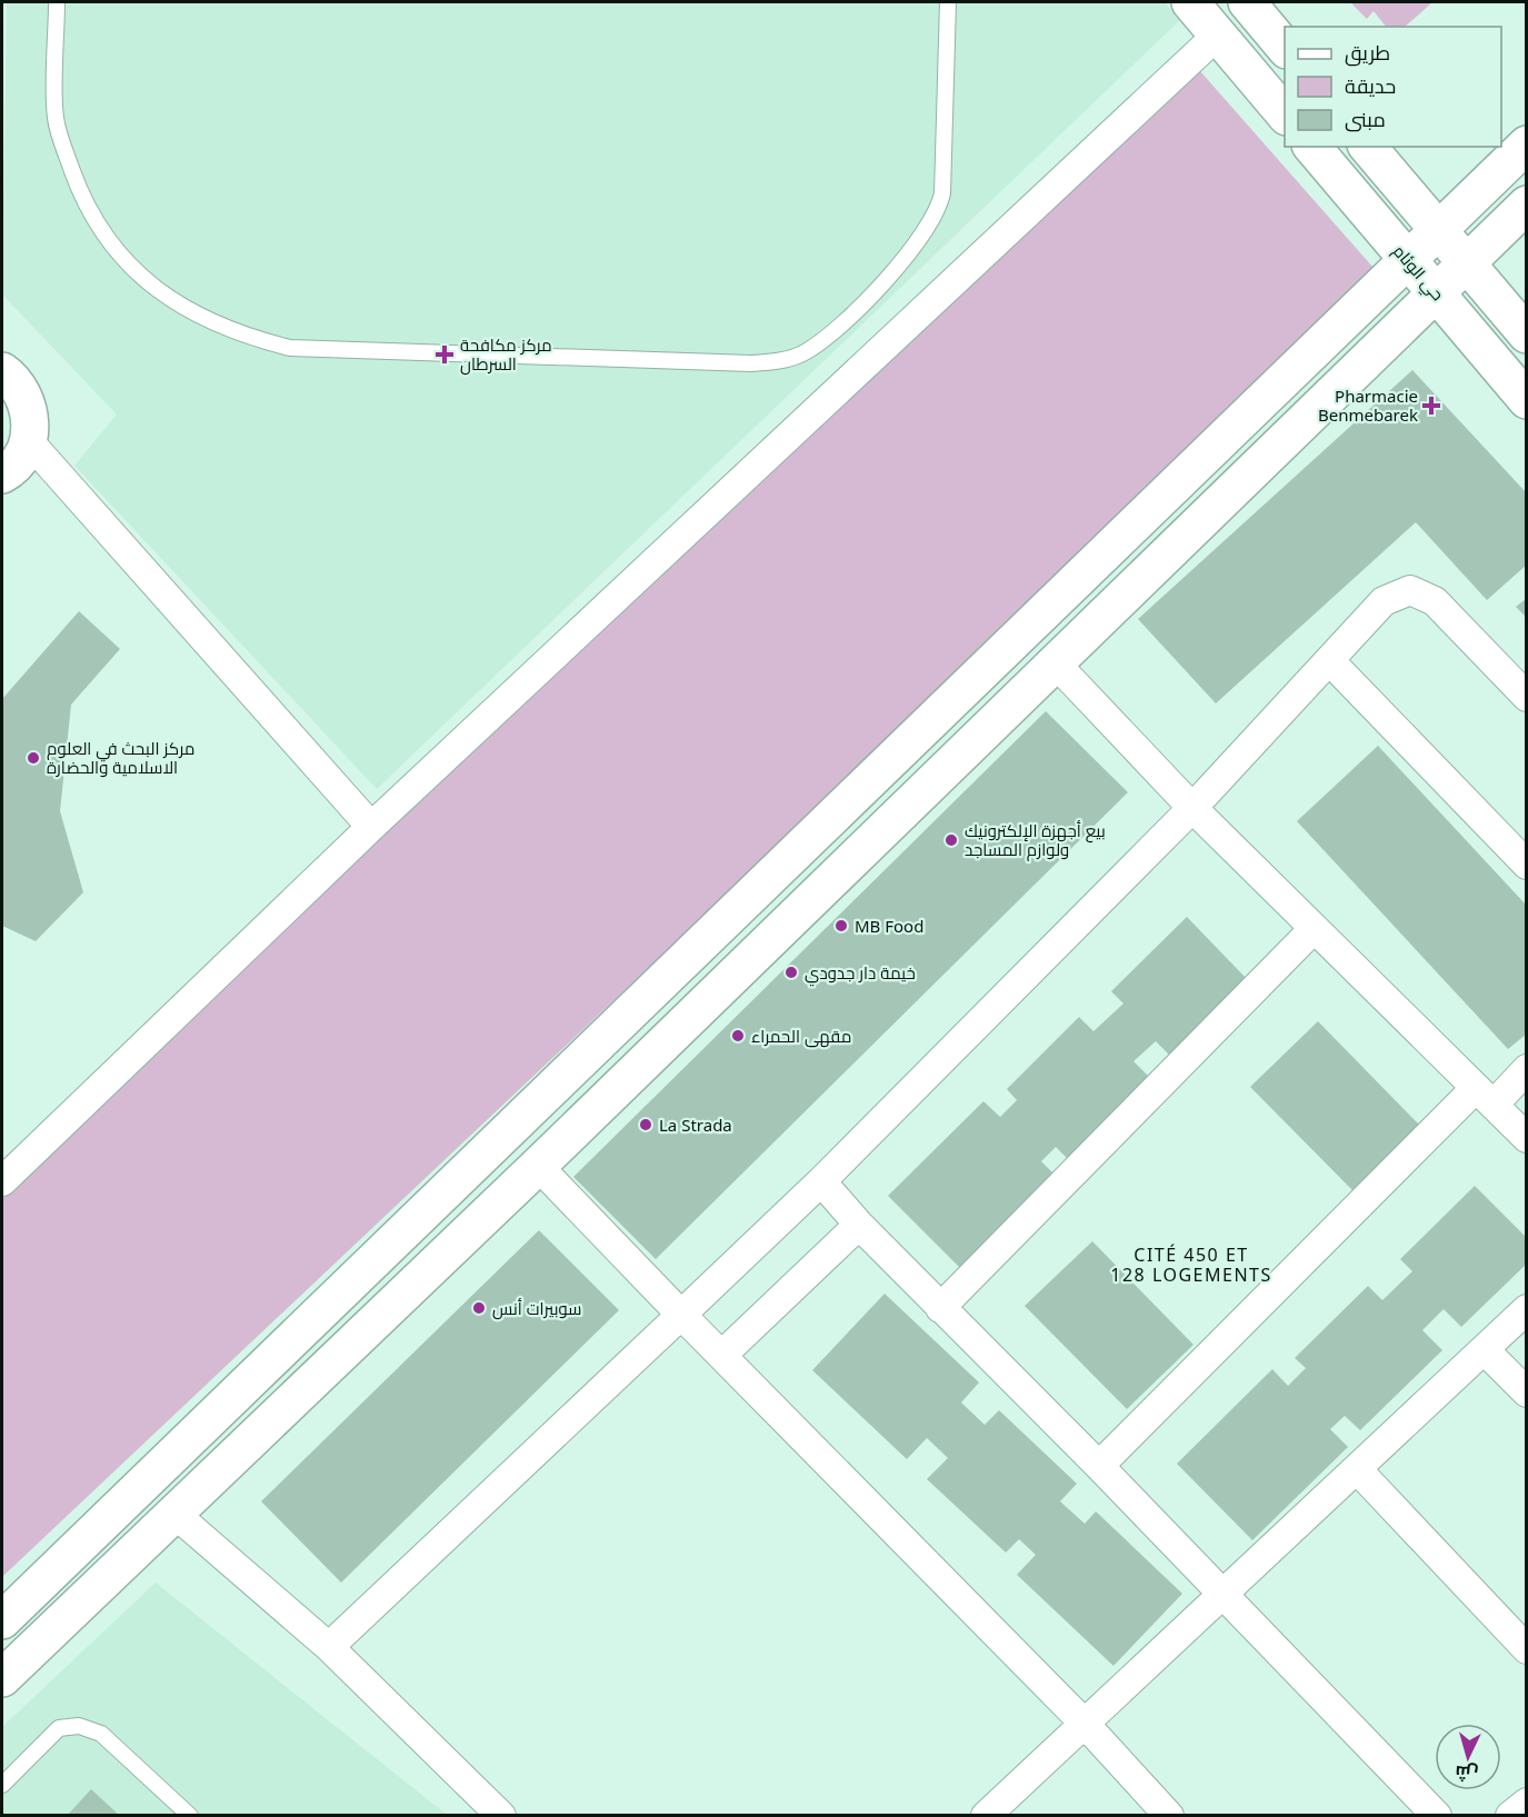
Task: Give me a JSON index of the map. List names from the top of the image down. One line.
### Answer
{"streets":{"main road":["حي الوئام"]},"districts":["CITÉ 450 ET 128 LOGEMENTS"],"places":{"health":["مركز مكافحة السرطان","Pharmacie Benmebarek"],"other":["مركز البحث في العلوم الاسلامية والحضارة","بيع أجهزة الإلكترونيك ولوازم المساجد","MB Food","خيمة دار جدودي","مقهى الحمراء","La Strada","سوبيرات أنس"]},"legend":["طريق","حديقة","مبنى"],"north":"bottom"}
